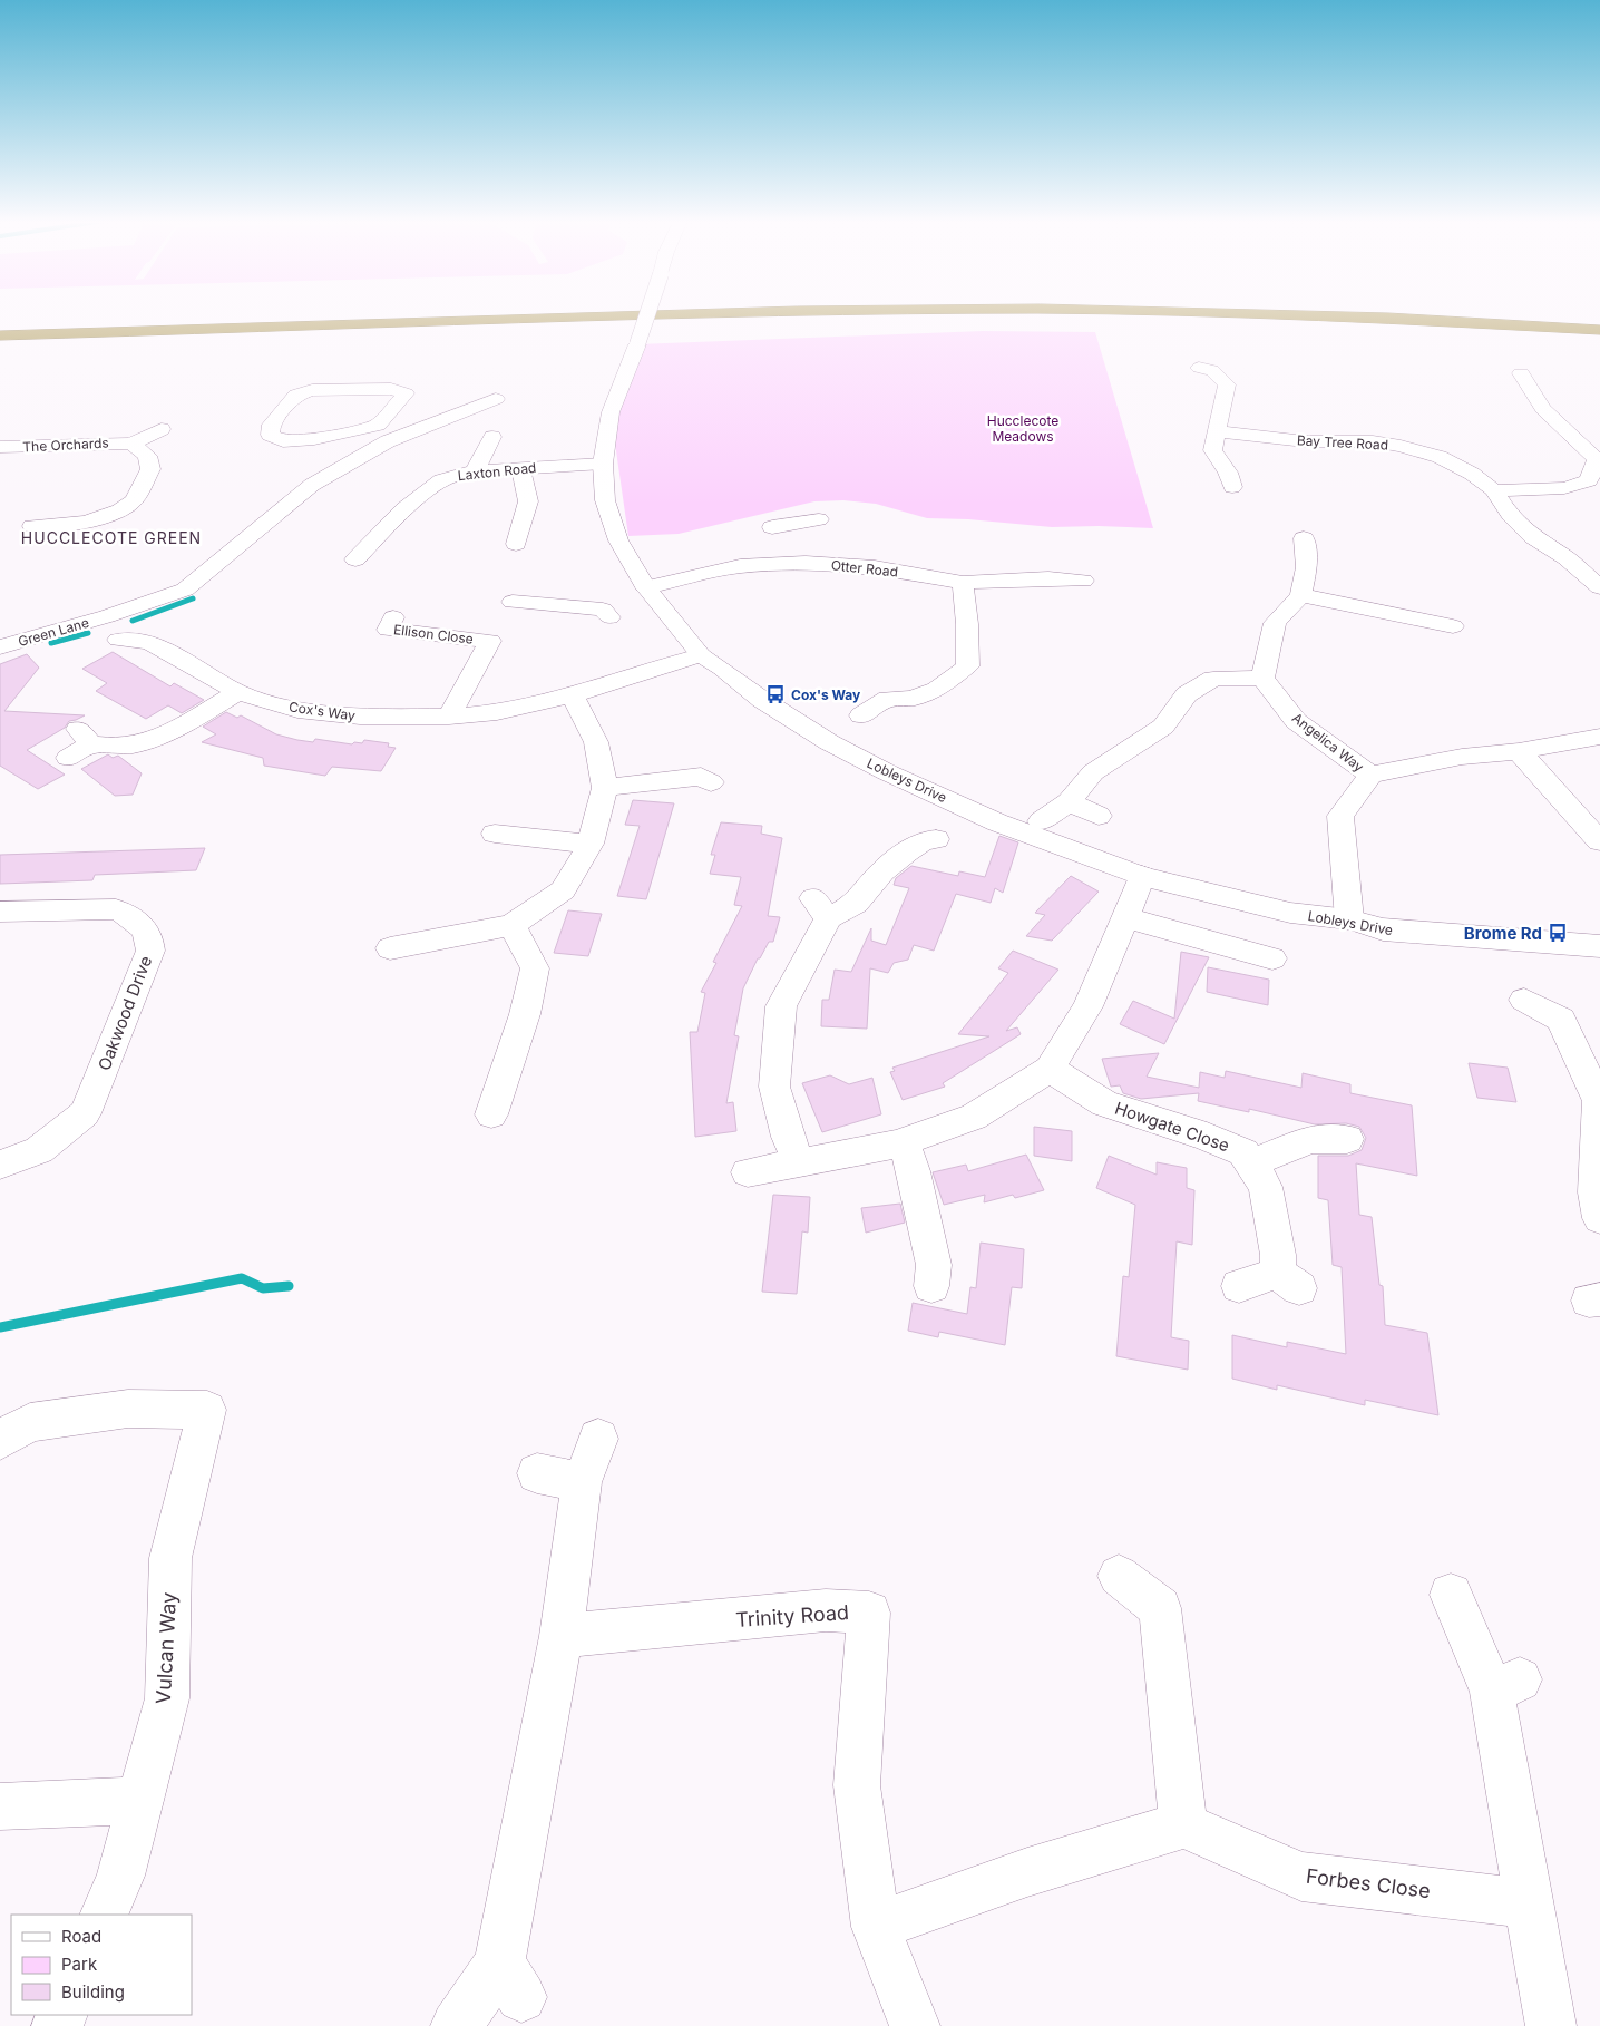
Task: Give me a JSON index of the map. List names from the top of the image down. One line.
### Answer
{"streets":{"street":["Bay Tree Road","The Orchards","Laxton Road","Otter Road","Green Lane","Ellison Close","Cox's Way","Angelica Way","Lobleys Drive","Oakwood Drive","Howgate Close","Trinity Road","Vulcan Way","Forbes Close"]},"crossings":[["Laxton Road","Lobleys Drive"],["Otter Road","Lobleys Drive"],["Ellison Close","Cox's Way"],["Cox's Way","Lobleys Drive"]],"districts":["HUCCLECOTE GREEN"],"parks":["Hucclecote Meadows"],"places":{"bus stop":["Cox's Way","Brome Rd"]},"legend":["Road","Park","Building"]}
